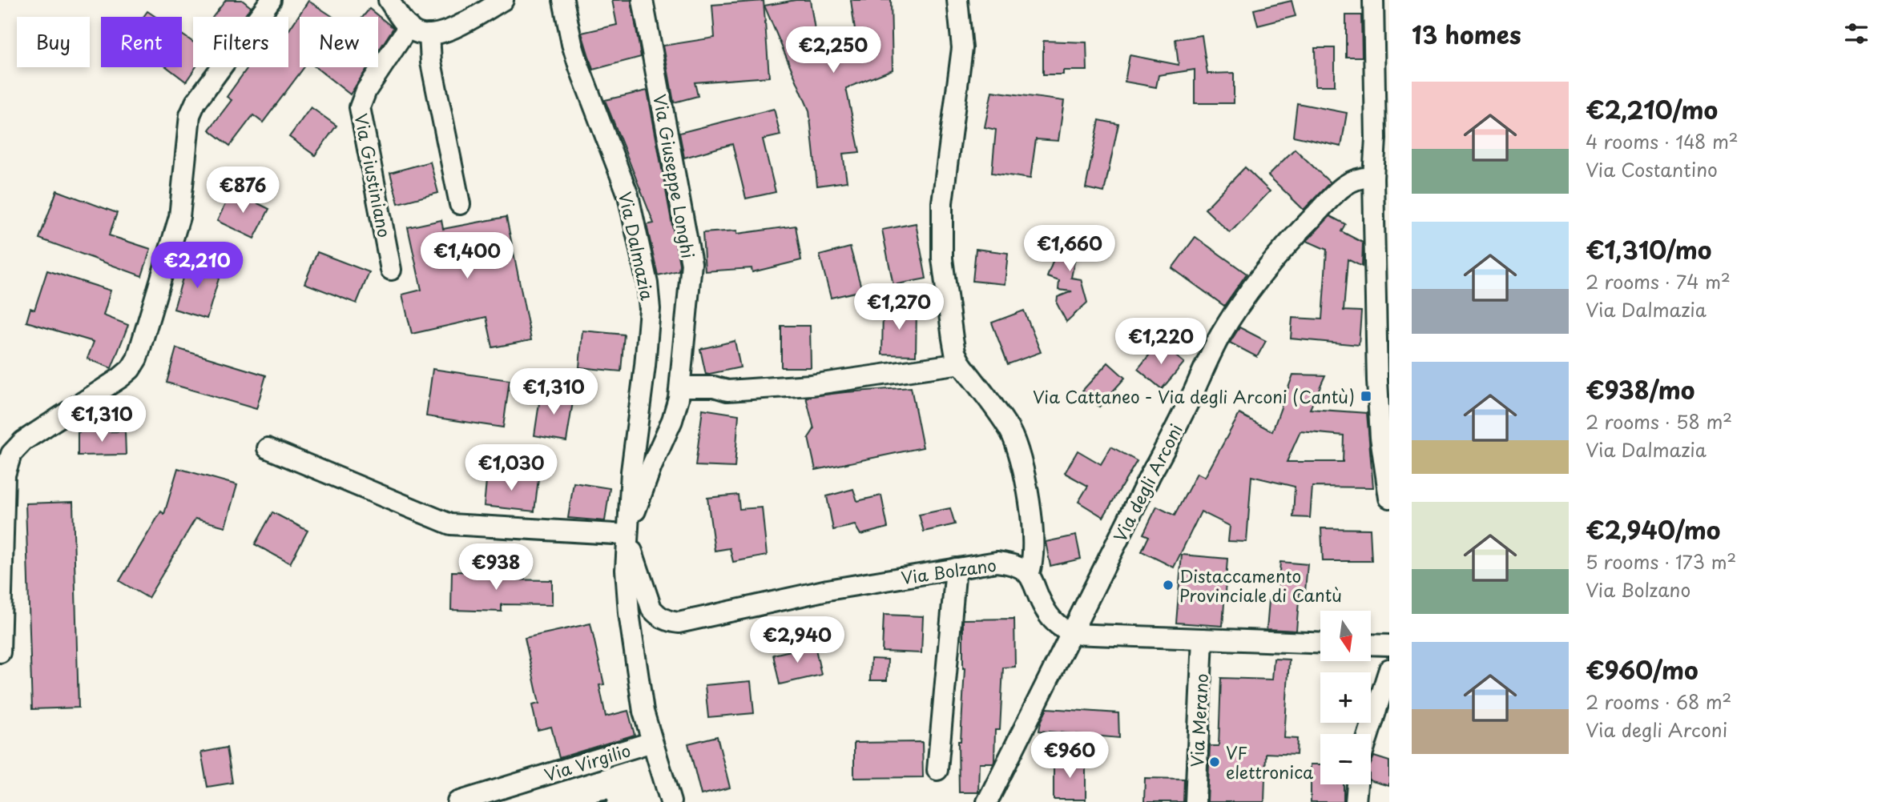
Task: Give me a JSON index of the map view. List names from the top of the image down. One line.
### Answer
{"streets":{"street":["Via Giustiniano","Via Giuseppe Longhi","Via Dalmazia","Via degli Arconi","Via Bolzano","Via Merano","Via Virgilio"]},"crossings":[["Via Giuseppe Longhi","Via Dalmazia"],["Via Giuseppe Longhi","Via Bolzano"],["Via Dalmazia","Via Bolzano"],["Via Dalmazia","Via Virgilio"]],"places":{"transit":["Via Cattaneo - Via degli Arconi (Cantù)"],"other":["Distaccamento Provinciale di Cantù","VF elettronica"]},"north":"bottom","page":{"heading":"13 homes","chip":["Buy","Rent","Filters","New"],"price":["€2,250","€876","€1,660","€1,400","€2,210","€1,270","€1,220","€1,310","€1,310","€1,030","€938","€2,940","€960"],"list":[{"name":"€2,210/mo","note":"4 rooms · 148 m² · Via Costantino"},{"name":"€1,310/mo","note":"2 rooms · 74 m² · Via Dalmazia"},{"name":"€938/mo","note":"2 rooms · 58 m² · Via Dalmazia"},{"name":"€2,940/mo","note":"5 rooms · 173 m² · Via Bolzano"},{"name":"€960/mo","note":"2 rooms · 68 m² · Via degli Arconi"}],"map_buttons":["+","−"]}}
